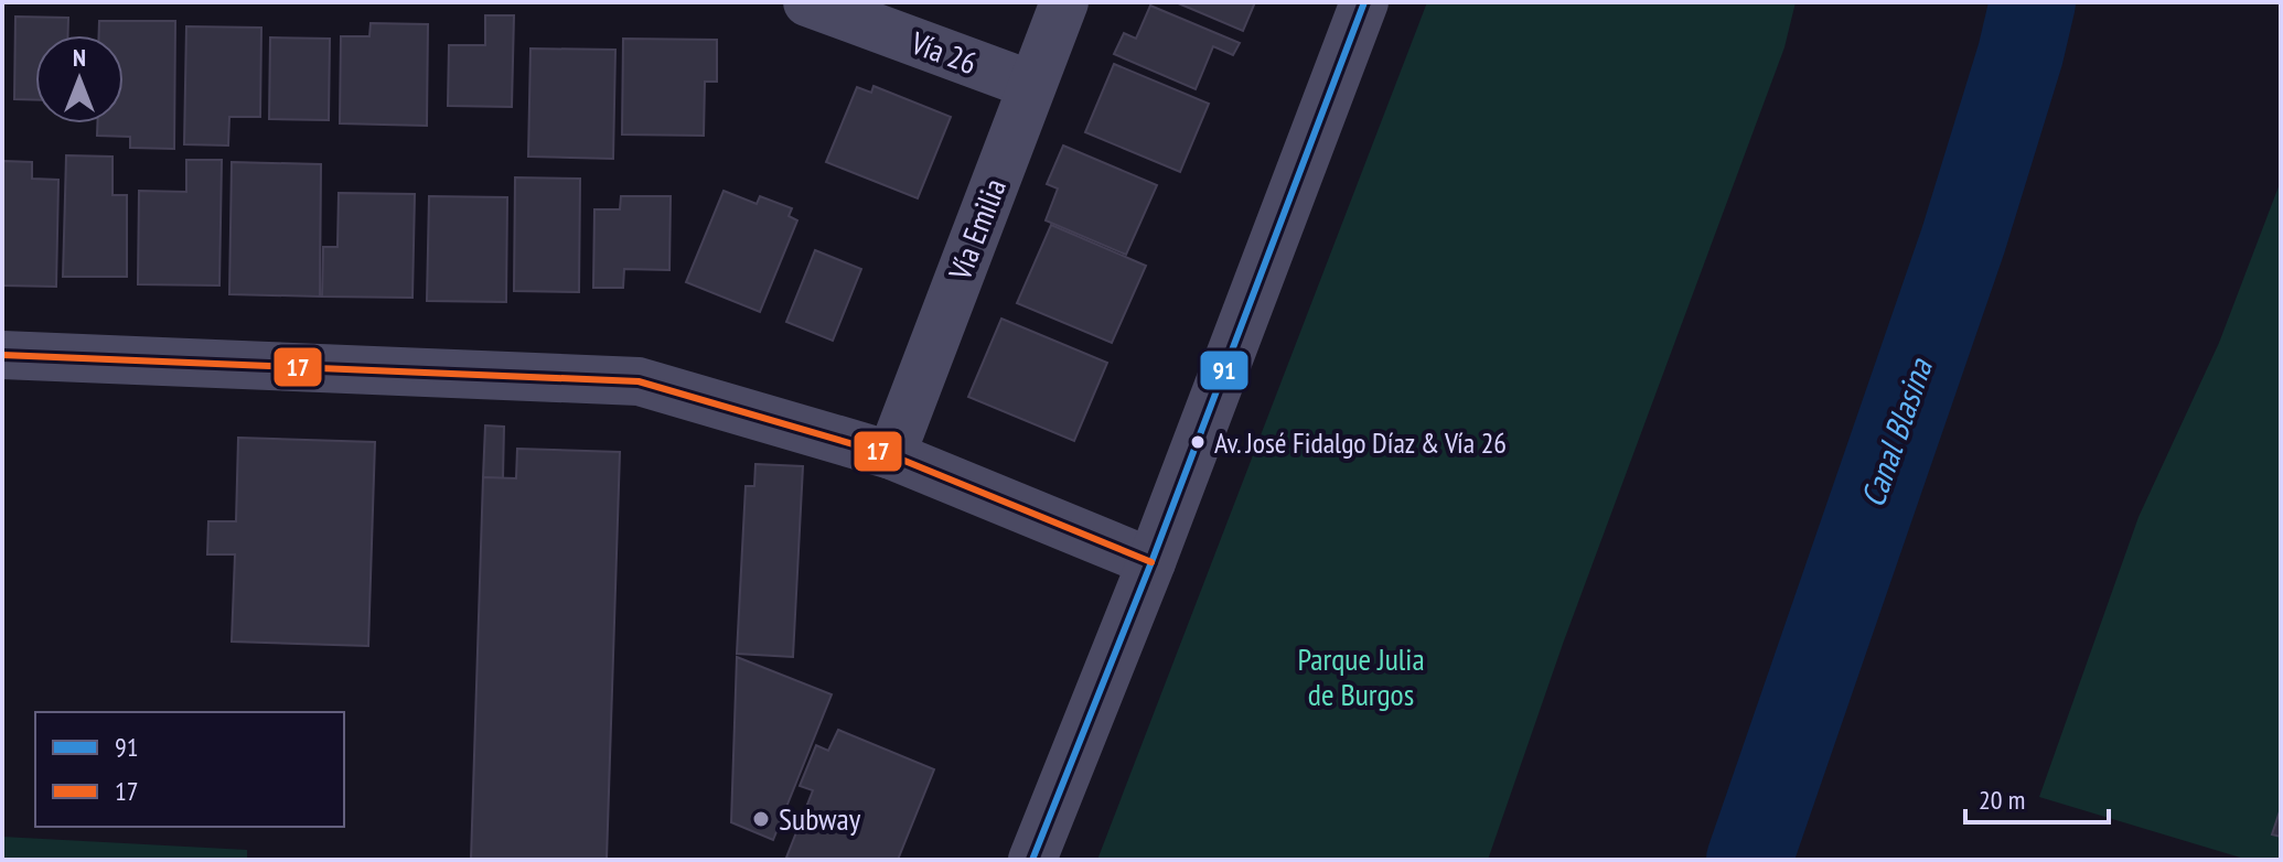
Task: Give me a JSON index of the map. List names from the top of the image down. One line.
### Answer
{"streets":{"street":["Vía 26","Vía Emilia"]},"crossings":[["Vía 26","Vía Emilia"]],"water":["Canal Blasina"],"parks":["Parque Julia de Burgos"],"places":["Av. José Fidalgo Díaz & Vía 26","Subway"],"lines":["transit line 91","transit line 17"],"legend":["91","17"],"scale_bar":"20 m","north":"top"}
